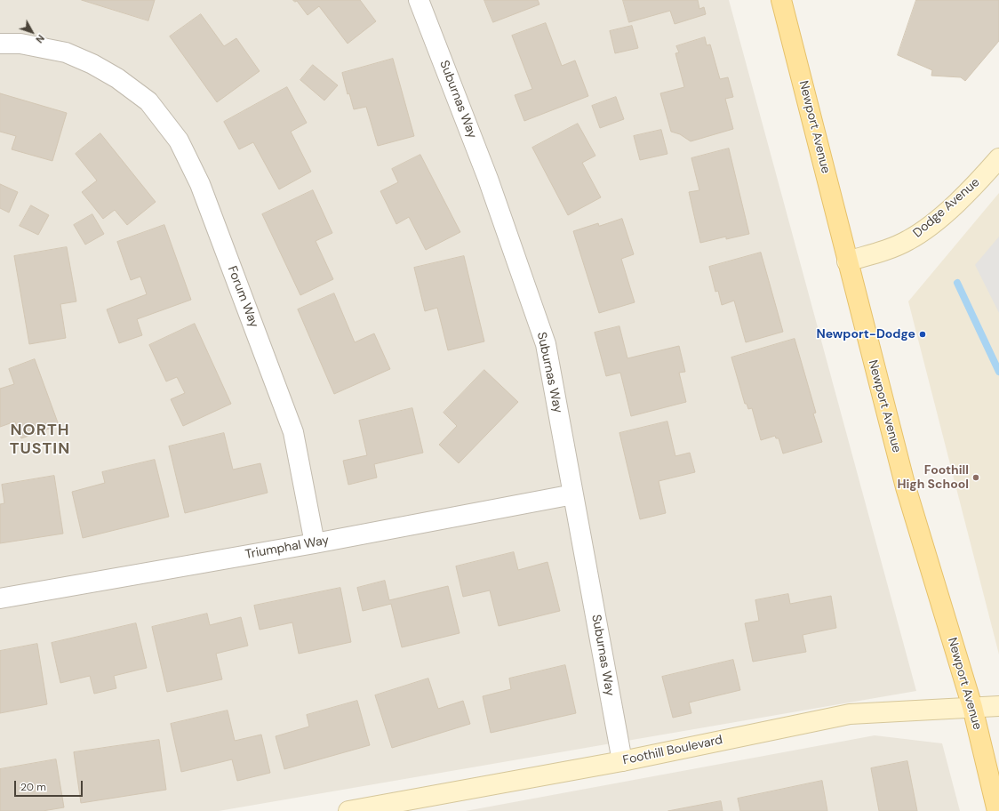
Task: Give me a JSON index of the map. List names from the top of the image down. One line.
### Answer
{"streets":{"main road":["Newport Avenue"],"street":["Suburnas Way","Dodge Avenue","Forum Way","Triumphal Way","Foothill Boulevard"]},"crossings":[["Suburnas Way","Triumphal Way"],["Suburnas Way","Foothill Boulevard"],["Newport Avenue","Dodge Avenue"],["Newport Avenue","Foothill Boulevard"],["Forum Way","Triumphal Way"]],"districts":["NORTH TUSTIN"],"places":["Newport-Dodge","Foothill High School"],"scale_bar":"20 m","north":"bottom right"}
